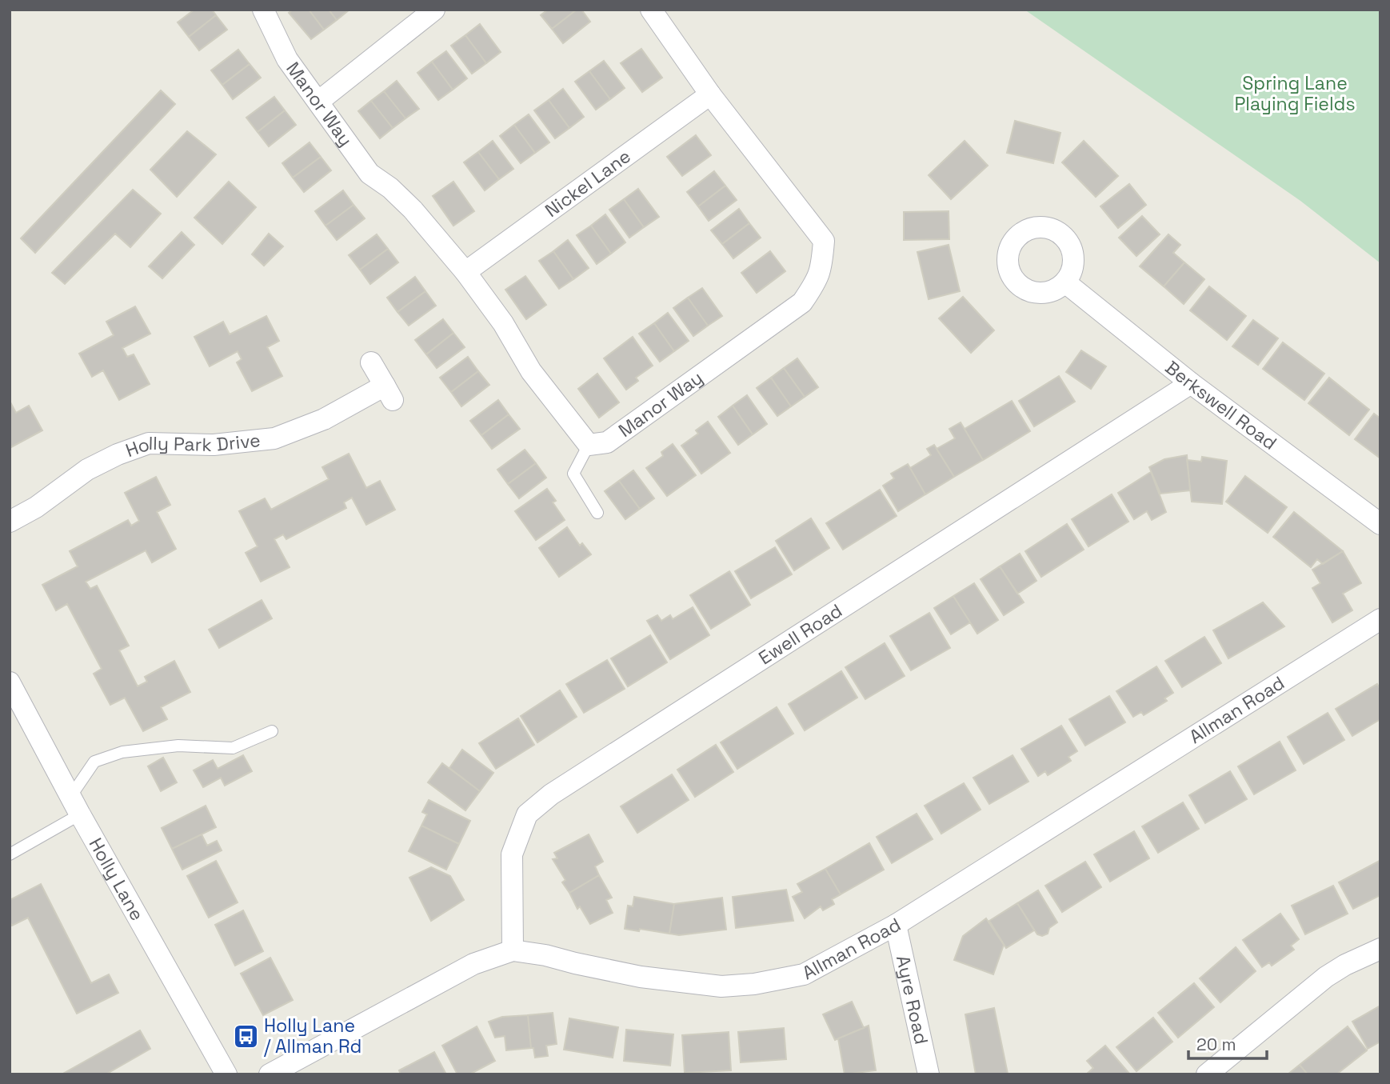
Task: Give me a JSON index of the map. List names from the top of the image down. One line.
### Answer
{"streets":{"street":["Manor Way","Nickel Lane","Berkswell Road","Holly Park Drive","Ewell Road","Allman Road","Holly Lane","Ayre Road"]},"crossings":[["Manor Way","Nickel Lane"],["Berkswell Road","Ewell Road"],["Ewell Road","Allman Road"],["Allman Road","Ayre Road"]],"parks":["Spring Lane Playing Fields"],"places":{"bus stop":["Holly Lane / Allman Rd"]},"scale_bar":"20 m"}
